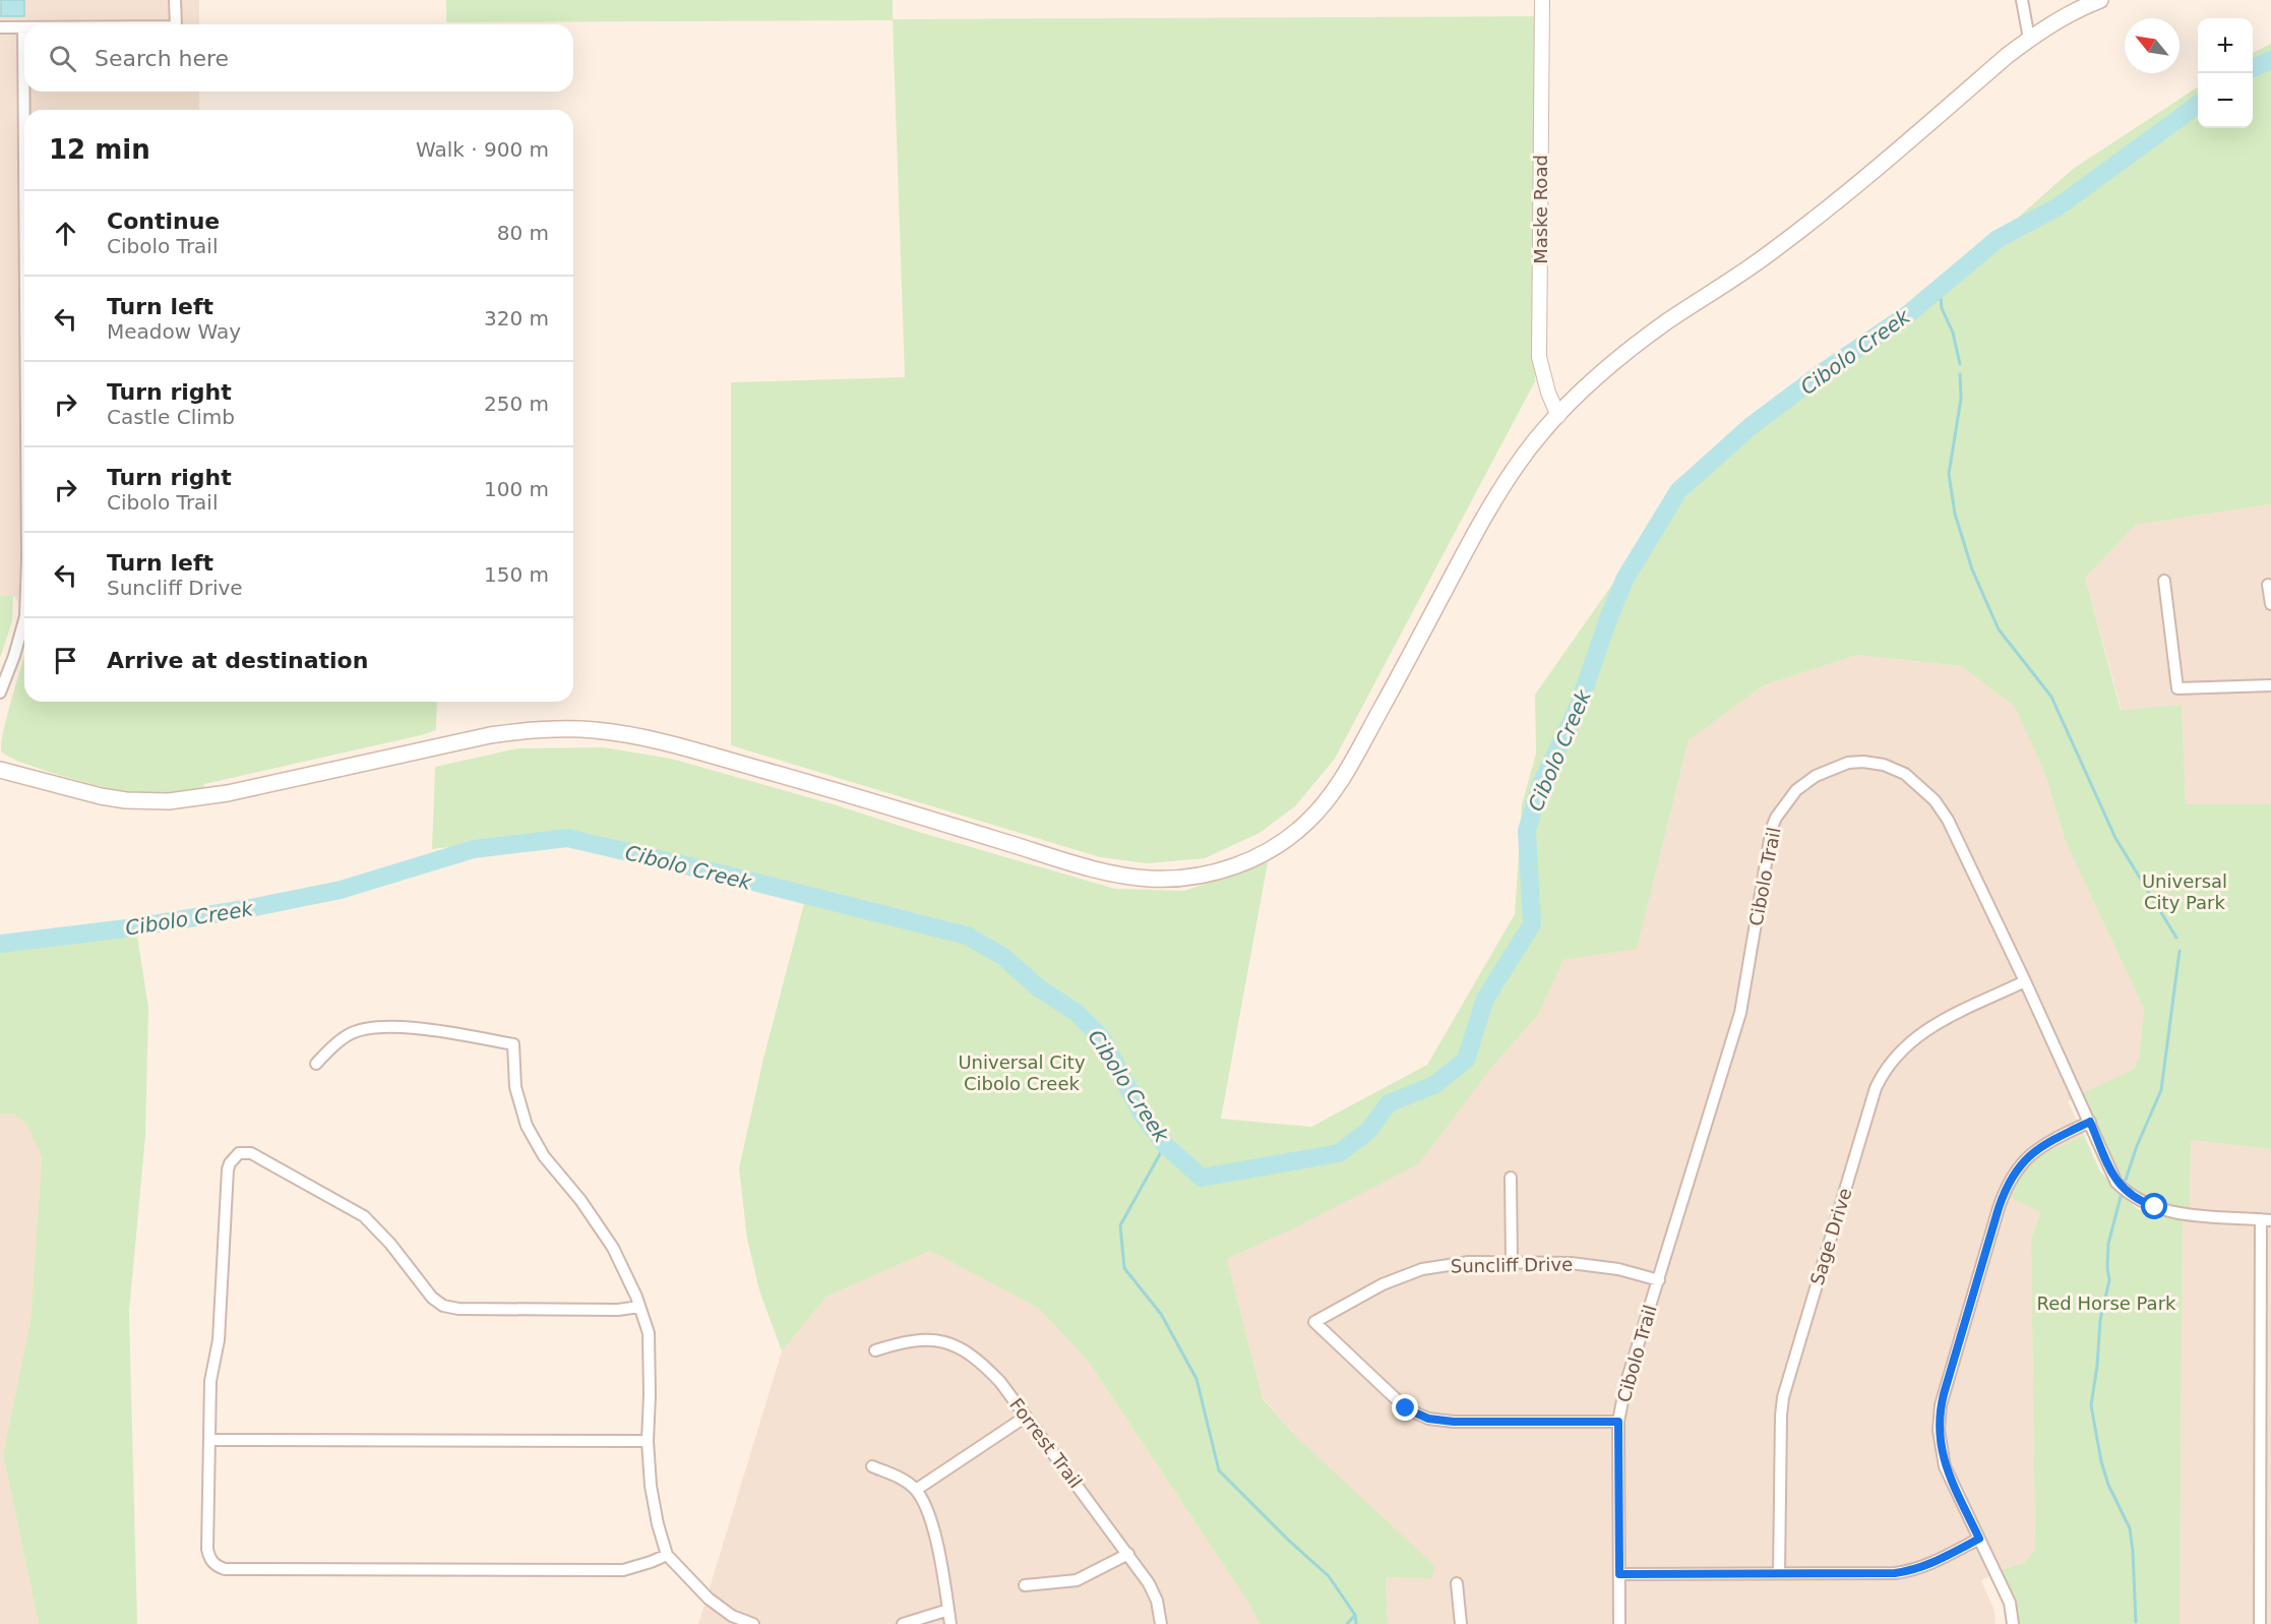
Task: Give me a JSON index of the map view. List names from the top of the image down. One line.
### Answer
{"streets":{"street":["Maske Road","Cibolo Trail","Sage Drive","Suncliff Drive","Forrest Trail"]},"crossings":[["Cibolo Trail","Sage Drive"],["Cibolo Trail","Suncliff Drive"]],"water":["Cibolo Creek"],"parks":["Universal City Park","Universal City Cibolo Creek","Red Horse Park"],"north":"top left","page":{"map_buttons":["+","−"],"search":"Search here","heading":["12 min","Walk · 900 m"],"list":[["Continue","Cibolo Trail","80 m"],["Turn left","Meadow Way","320 m"],["Turn right","Castle Climb","250 m"],["Turn right","Cibolo Trail","100 m"],["Turn left","Suncliff Drive","150 m"],"Arrive at destination"]}}
